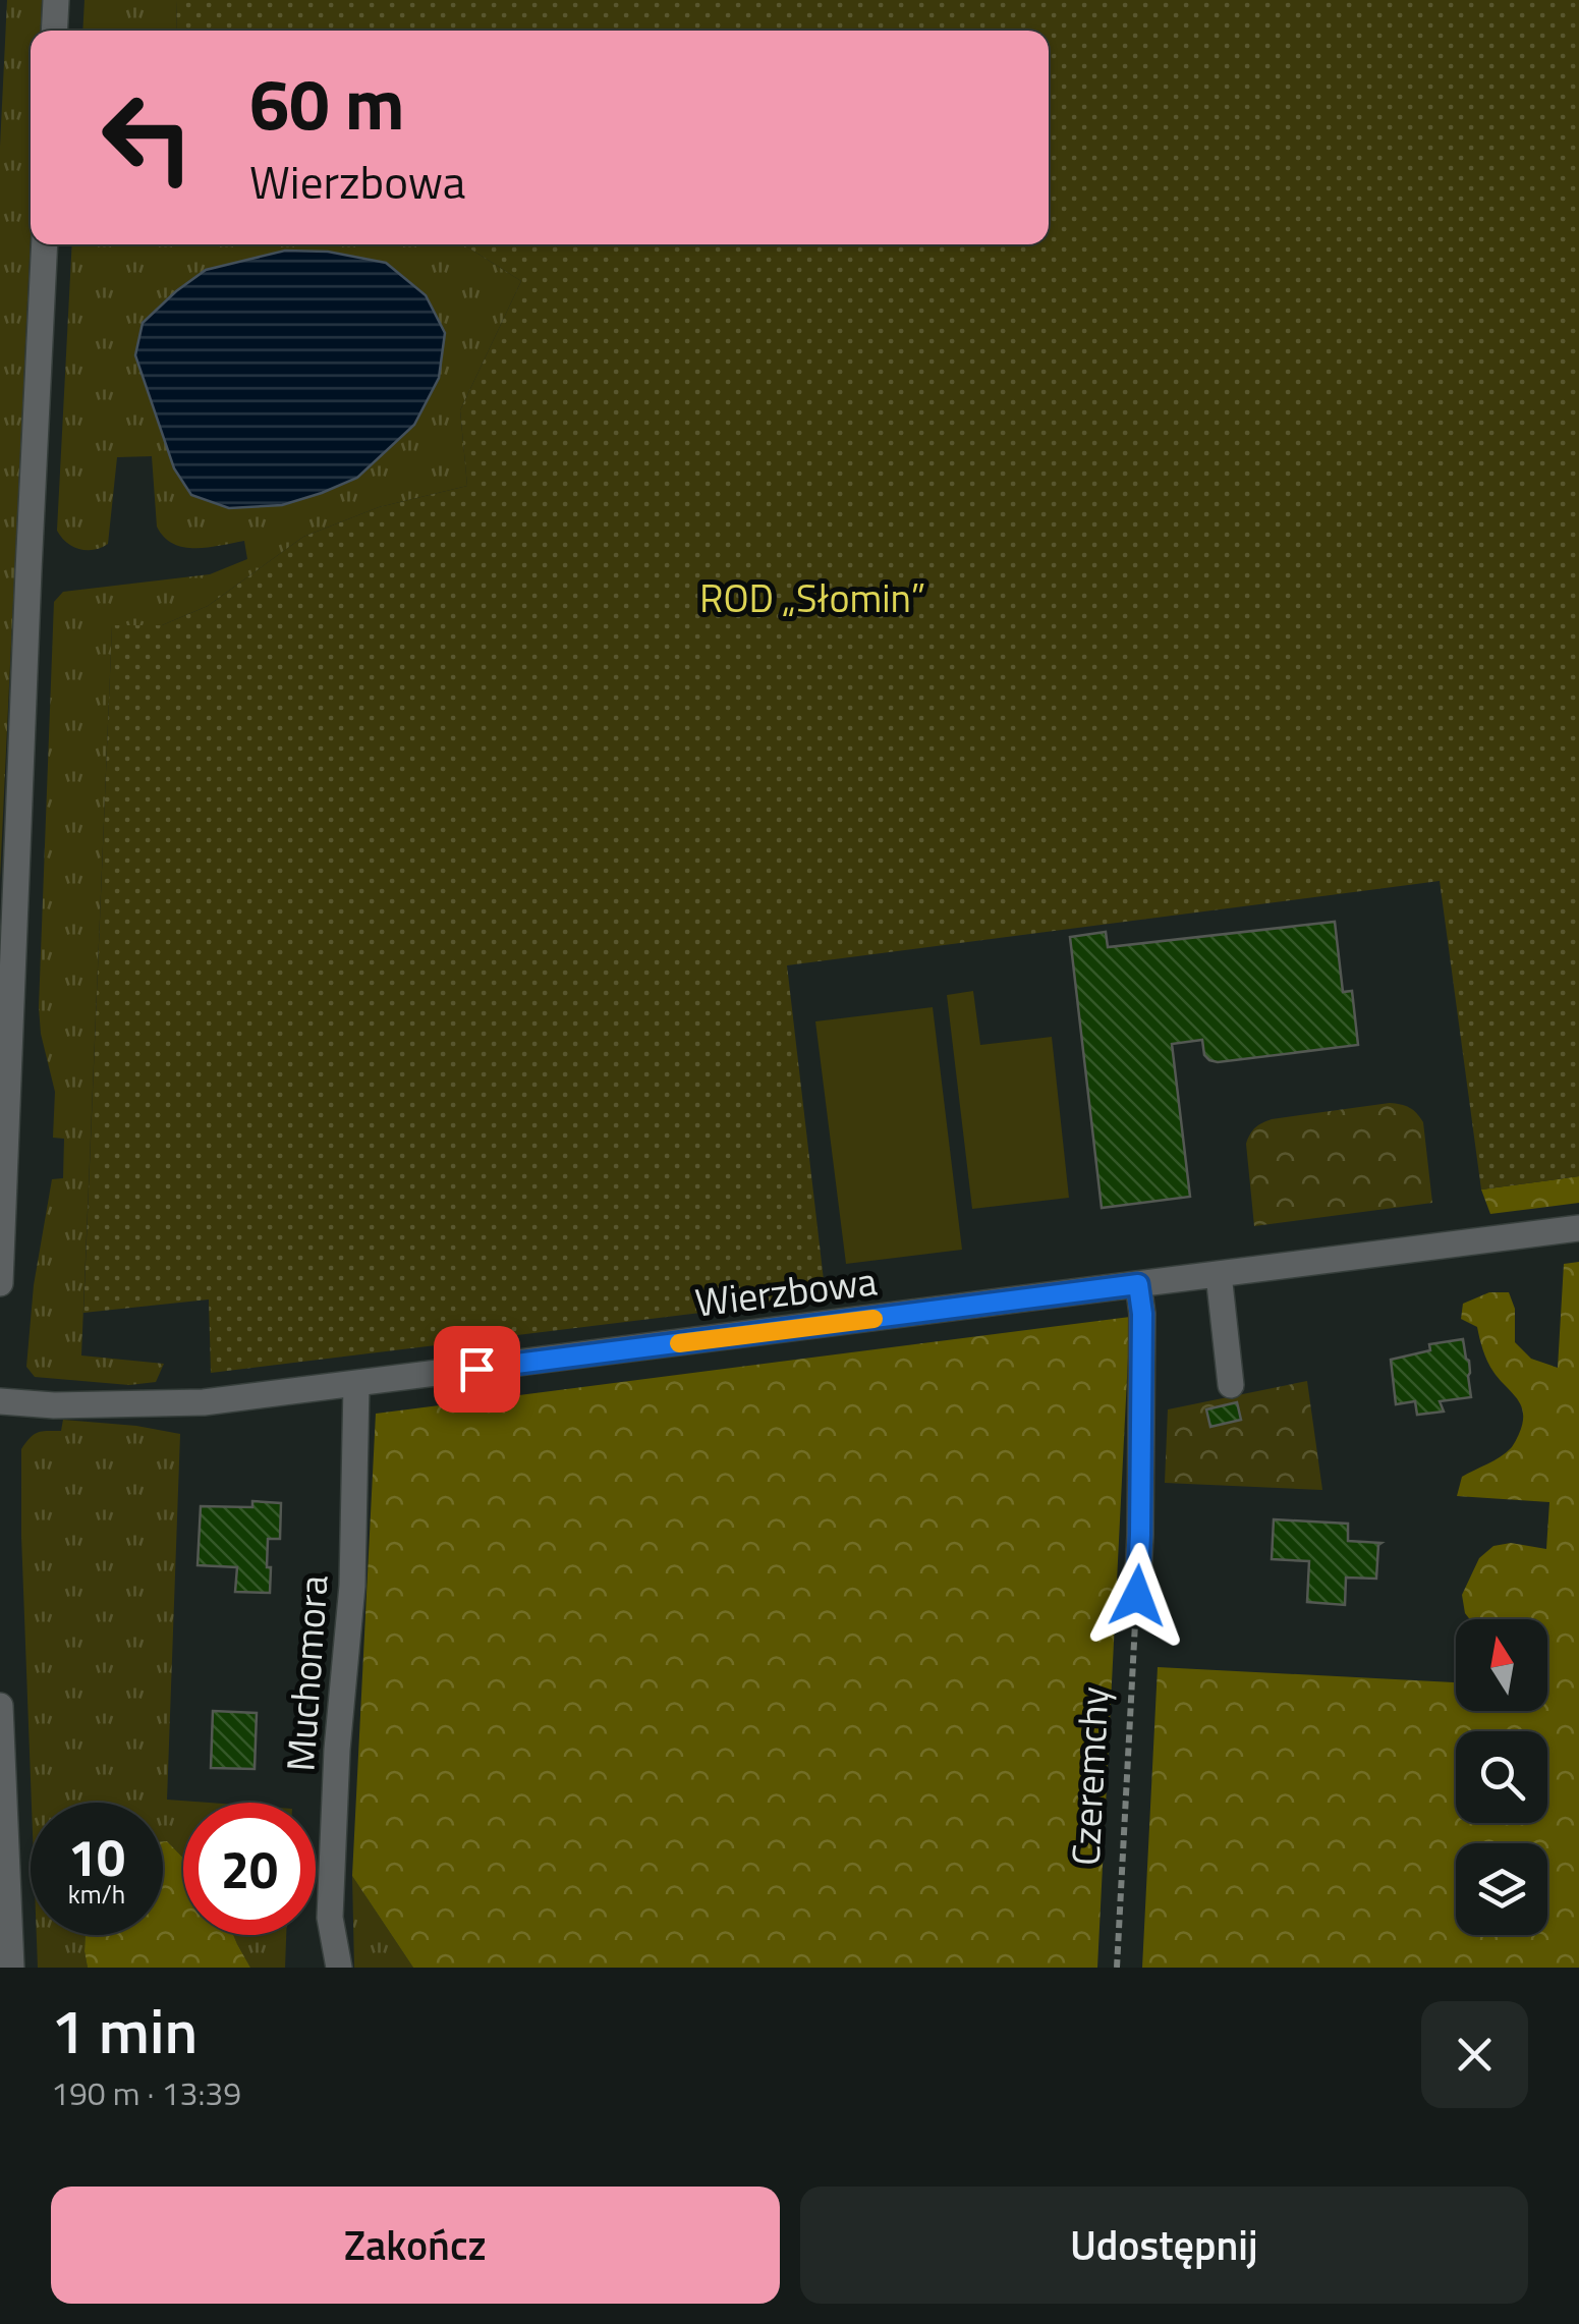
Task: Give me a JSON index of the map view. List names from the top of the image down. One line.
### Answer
{"streets":{"street":["Wierzbowa","Muchomora"],"path":["Czeremchy"]},"crossings":[["Wierzbowa","Muchomora"]],"parks":["ROD „Słomin”"],"north":"top","page":{"turn":["60 m","Wierzbowa"],"speed":"10 km/h","limit":"20","heading":["1 min","190 m · 13:39"],"buttons":["Zakończ","Udostępnij"]}}
